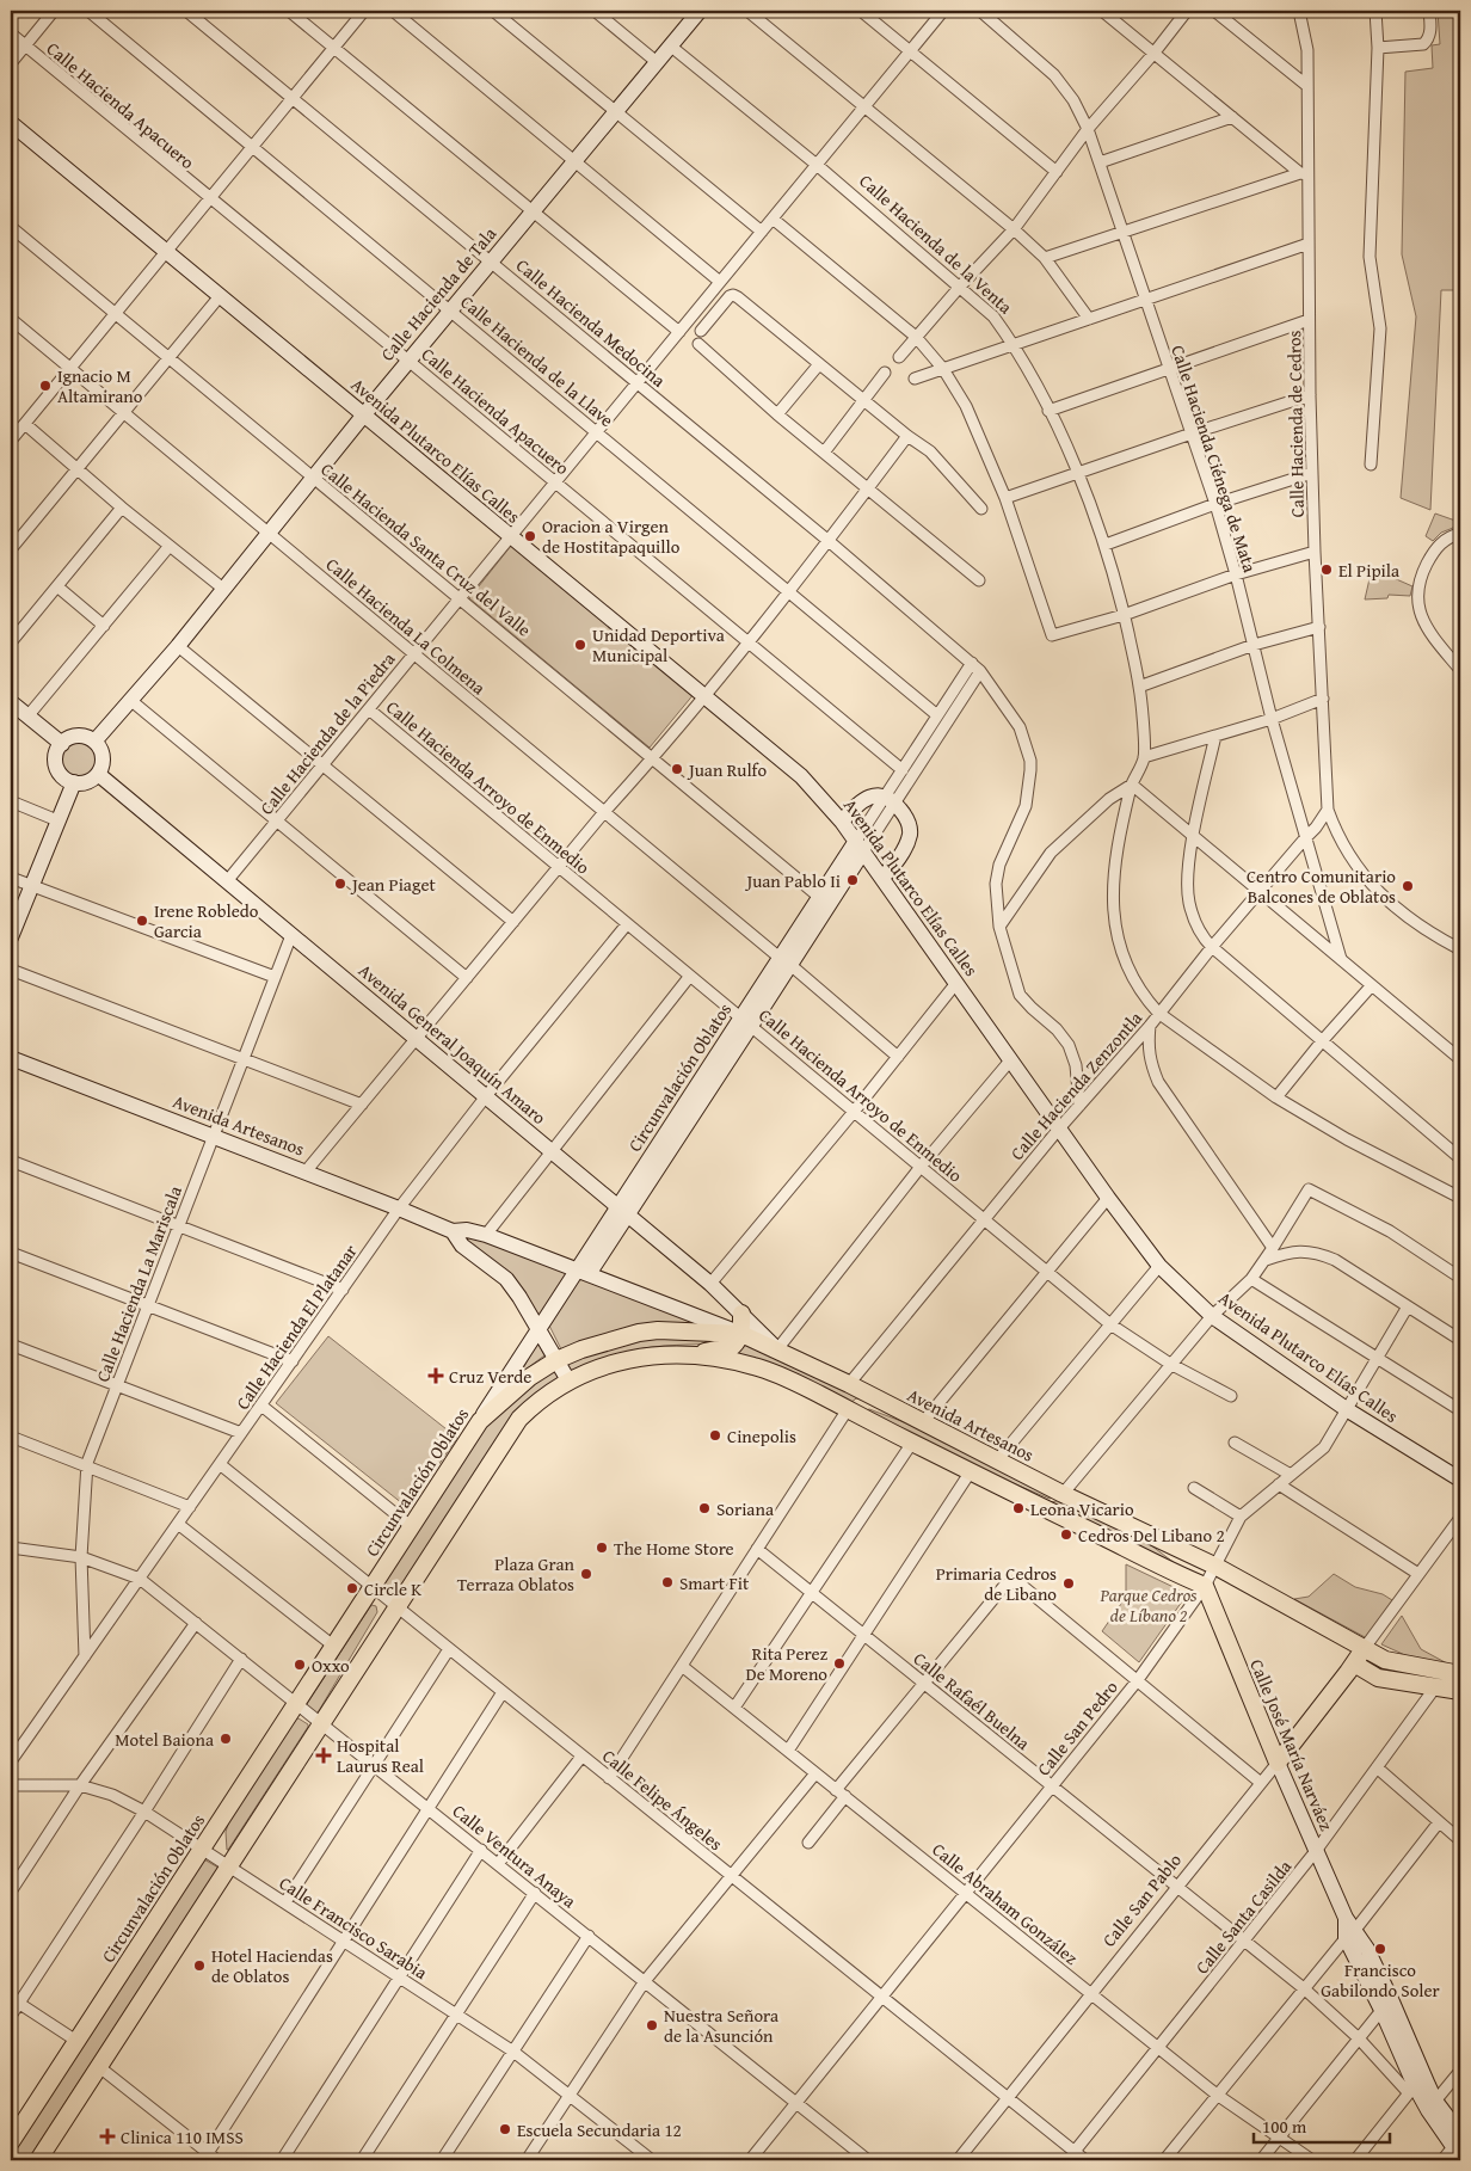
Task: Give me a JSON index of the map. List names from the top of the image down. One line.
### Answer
{"streets":{"main road":["Circunvalación Oblatos","Avenida Artesanos","Calle José María Narváez","Calle San Pablo"],"street":["Calle Hacienda Apacuero","Calle Hacienda de la Venta","Calle Hacienda de Tala","Calle Hacienda Medocina","Calle Hacienda de la Llave","Calle Hacienda de Cedros","Avenida Plutarco Elías Calles","Calle Hacienda Ciénega de Mata","Calle Hacienda Santa Cruz del Valle","Calle Hacienda La Colmena","Calle Hacienda de la Piedra","Calle Hacienda Arroyo de Enmedio","Avenida General Joaquín Amaro","Calle Hacienda Zenzontla","Calle Hacienda La Mariscala","Calle Hacienda El Platanar","Calle Rafaél Buelna","Calle San Pedro","Calle Felipe Ángeles","Calle Ventura Anaya","Calle Abraham González","Calle Santa Casilda","Calle Francisco Sarabia"]},"crossings":[["Calle Hacienda Apacuero","Calle Hacienda de Tala"],["Calle Hacienda Apacuero","Calle Hacienda de la Piedra"],["Calle Hacienda Apacuero","Circunvalación Oblatos"],["Calle Hacienda de la Venta","Calle Hacienda de Tala"],["Calle Hacienda de la Venta","Calle Hacienda de la Piedra"],["Calle Hacienda de la Venta","Calle Hacienda Zenzontla"],["Calle Hacienda de Tala","Calle Hacienda Medocina"],["Calle Hacienda de Tala","Calle Hacienda de la Llave"],["Calle Hacienda de Tala","Avenida Plutarco Elías Calles"],["Calle Hacienda de Tala","Calle Hacienda Santa Cruz del Valle"],["Calle Hacienda de Tala","Calle Hacienda La Colmena"],["Calle Hacienda de Tala","Avenida General Joaquín Amaro"],["Calle Hacienda Medocina","Calle Hacienda de la Piedra"],["Calle Hacienda Medocina","Circunvalación Oblatos"],["Calle Hacienda Medocina","Calle Hacienda Zenzontla"],["Calle Hacienda de la Llave","Calle Hacienda de la Piedra"],["Calle Hacienda de la Llave","Circunvalación Oblatos"],["Calle Hacienda de Cedros","Calle Hacienda Zenzontla"],["Avenida Plutarco Elías Calles","Calle Hacienda de la Piedra"],["Avenida Plutarco Elías Calles","Circunvalación Oblatos"],["Avenida Plutarco Elías Calles","Calle Hacienda Zenzontla"],["Avenida Plutarco Elías Calles","Calle San Pedro"],["Calle Hacienda Ciénega de Mata","Calle Hacienda Zenzontla"],["Calle Hacienda Santa Cruz del Valle","Calle Hacienda de la Piedra"],["Calle Hacienda Santa Cruz del Valle","Circunvalación Oblatos"],["Calle Hacienda La Colmena","Calle Hacienda de la Piedra"],["Calle Hacienda La Colmena","Circunvalación Oblatos"],["Calle Hacienda de la Piedra","Calle Hacienda Arroyo de Enmedio"],["Calle Hacienda de la Piedra","Avenida General Joaquín Amaro"],["Calle Hacienda Arroyo de Enmedio","Circunvalación Oblatos"],["Calle Hacienda Arroyo de Enmedio","Calle Hacienda Zenzontla"],["Calle Hacienda Arroyo de Enmedio","Calle Hacienda El Platanar"],["Avenida General Joaquín Amaro","Circunvalación Oblatos"],["Avenida General Joaquín Amaro","Avenida Artesanos"],["Avenida General Joaquín Amaro","Calle Hacienda La Mariscala"],["Avenida General Joaquín Amaro","Calle Hacienda El Platanar"],["Circunvalación Oblatos","Avenida Artesanos"],["Circunvalación Oblatos","Calle Felipe Ángeles"],["Circunvalación Oblatos","Calle Ventura Anaya"],["Circunvalación Oblatos","Calle Francisco Sarabia"],["Calle Hacienda Zenzontla","Avenida Artesanos"],["Avenida Artesanos","Calle Hacienda La Mariscala"],["Avenida Artesanos","Calle Hacienda El Platanar"],["Avenida Artesanos","Calle San Pedro"],["Avenida Artesanos","Calle San Pablo"],["Calle Hacienda La Mariscala","Calle Hacienda El Platanar"],["Calle Hacienda La Mariscala","Calle Ventura Anaya"],["Calle Hacienda El Platanar","Calle Felipe Ángeles"],["Calle Hacienda El Platanar","Calle Ventura Anaya"],["Calle Rafaél Buelna","Calle San Pedro"],["Calle Rafaél Buelna","Calle José María Narváez"],["Calle Rafaél Buelna","Calle San Pablo"],["Calle Rafaél Buelna","Calle Santa Casilda"],["Calle San Pedro","Calle José María Narváez"],["Calle San Pedro","Calle Felipe Ángeles"],["Calle San Pedro","Calle Ventura Anaya"],["Calle San Pedro","Calle Abraham González"],["Calle José María Narváez","Calle San Pablo"],["Calle José María Narváez","Calle Santa Casilda"],["Calle Felipe Ángeles","Calle San Pablo"],["Calle Felipe Ángeles","Calle Santa Casilda"],["Calle San Pablo","Calle Abraham González"],["Calle Abraham González","Calle Santa Casilda"]],"parks":["Parque Cedros de Líbano 2"],"places":{"other":["Ignacio M Altamirano","Oracion a Virgen de Hostitapaquillo","El Pipila","Unidad Deportiva Municipal","Juan Rulfo","Juan Pablo Ii","Jean Piaget","Centro Comunitario Balcones de Oblatos","Irene Robledo Garcia","Cinepolis","Soriana","Leona Vicario","Cedros Del Libano 2","The Home Store","Plaza Gran Terraza Oblatos","Smart Fit","Primaria Cedros de Libano","Circle K","Rita Perez De Moreno","Oxxo","Motel Baiona","Francisco Gabilondo Soler","Hotel Haciendas de Oblatos","Nuestra Señora de la Asunción","Escuela Secundaria 12"],"health":["Cruz Verde","Hospital Laurus Real","Clinica 110 IMSS"]},"scale_bar":"100 m"}
